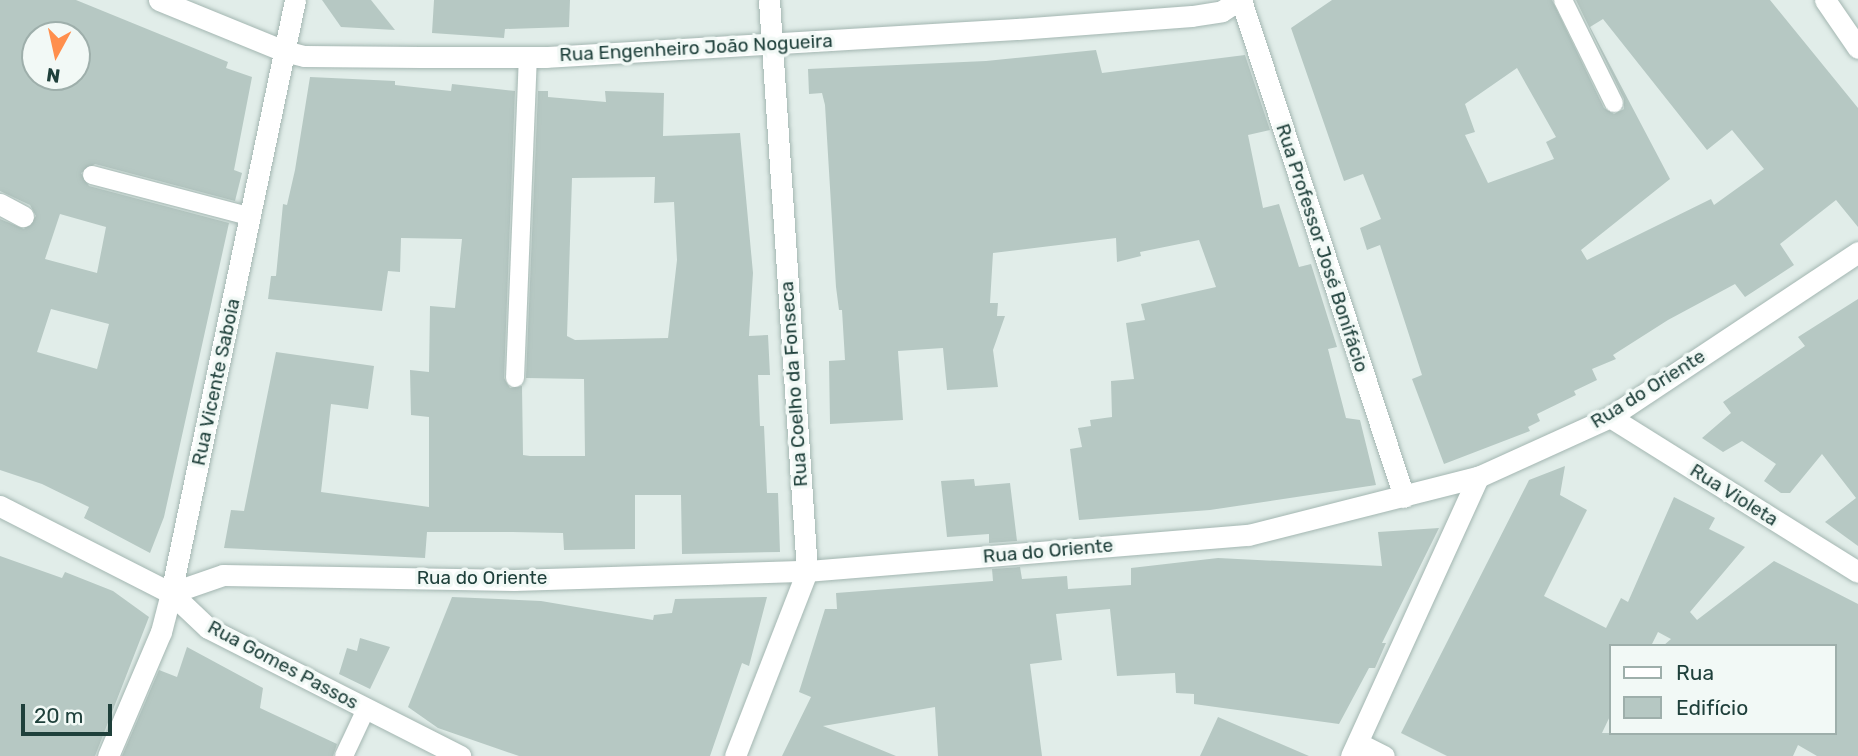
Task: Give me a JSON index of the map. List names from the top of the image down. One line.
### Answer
{"streets":{"street":["Rua Engenheiro João Nogueira","Rua Professor José Bonifácio","Rua Vicente Saboia","Rua Coelho da Fonseca","Rua do Oriente","Rua Violeta","Rua Gomes Passos"]},"crossings":[["Rua Engenheiro João Nogueira","Rua Professor José Bonifácio"],["Rua Engenheiro João Nogueira","Rua Vicente Saboia"],["Rua Engenheiro João Nogueira","Rua Coelho da Fonseca"],["Rua Professor José Bonifácio","Rua do Oriente"],["Rua Vicente Saboia","Rua do Oriente"],["Rua Vicente Saboia","Rua Gomes Passos"],["Rua Coelho da Fonseca","Rua do Oriente"],["Rua do Oriente","Rua Violeta"],["Rua do Oriente","Rua Gomes Passos"]],"legend":["Rua","Edifício"],"scale_bar":"20 m","north":"bottom"}
